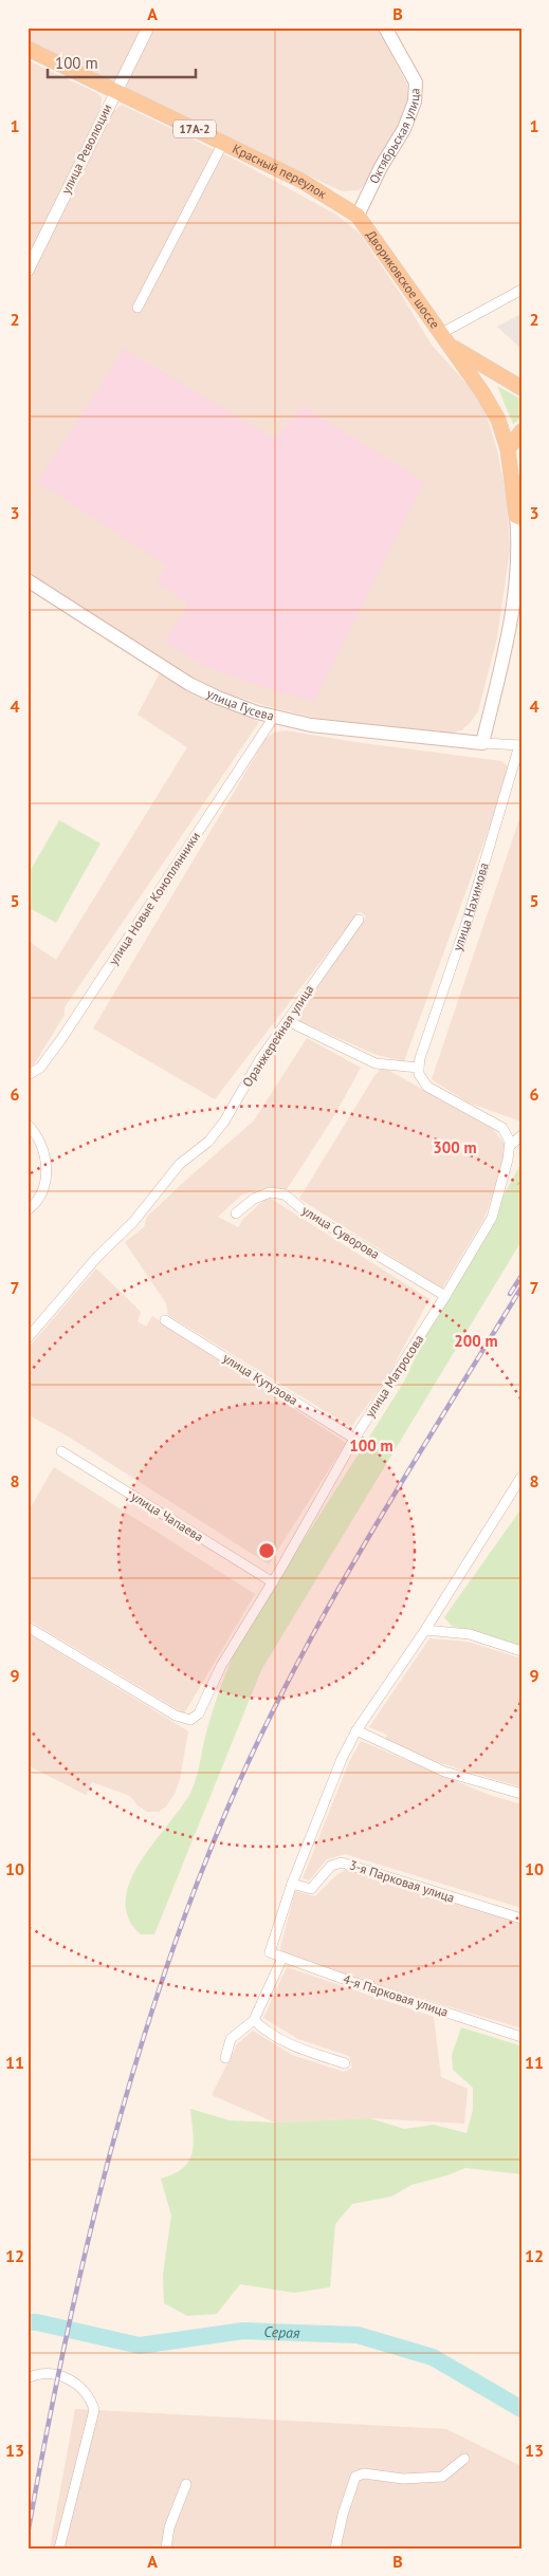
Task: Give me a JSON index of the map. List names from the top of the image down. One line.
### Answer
{"streets":{"main road":["17А-2","Октябрьская улица","Красный переулок","Двориковское шоссе","улица Гусева"],"street":["улица Революции","улица Новые Коноплянники","улица Нахимова","Оранжерейная улица","улица Суворова","улица Матросова","улица Кутузова","улица Чапаева","3-я Парковая улица","4-я Парковая улица"]},"crossings":[["Октябрьская улица","Красный переулок"],["Октябрьская улица","Двориковское шоссе"],["улица Революции","Красный переулок"],["Красный переулок","Двориковское шоссе"],["улица Гусева","улица Новые Коноплянники"],["улица Суворова","улица Матросова"],["улица Матросова","улица Кутузова"],["улица Матросова","улица Чапаева"],["3-я Парковая улица","4-я Парковая улица"]],"water":["Серая"],"scale_bar":"100 m","grid":{"columns":["A","B"],"rows":["1","2","3","4","5","6","7","8","9","10","11","12","13"]},"rings":["300 m","200 m","100 m"]}
